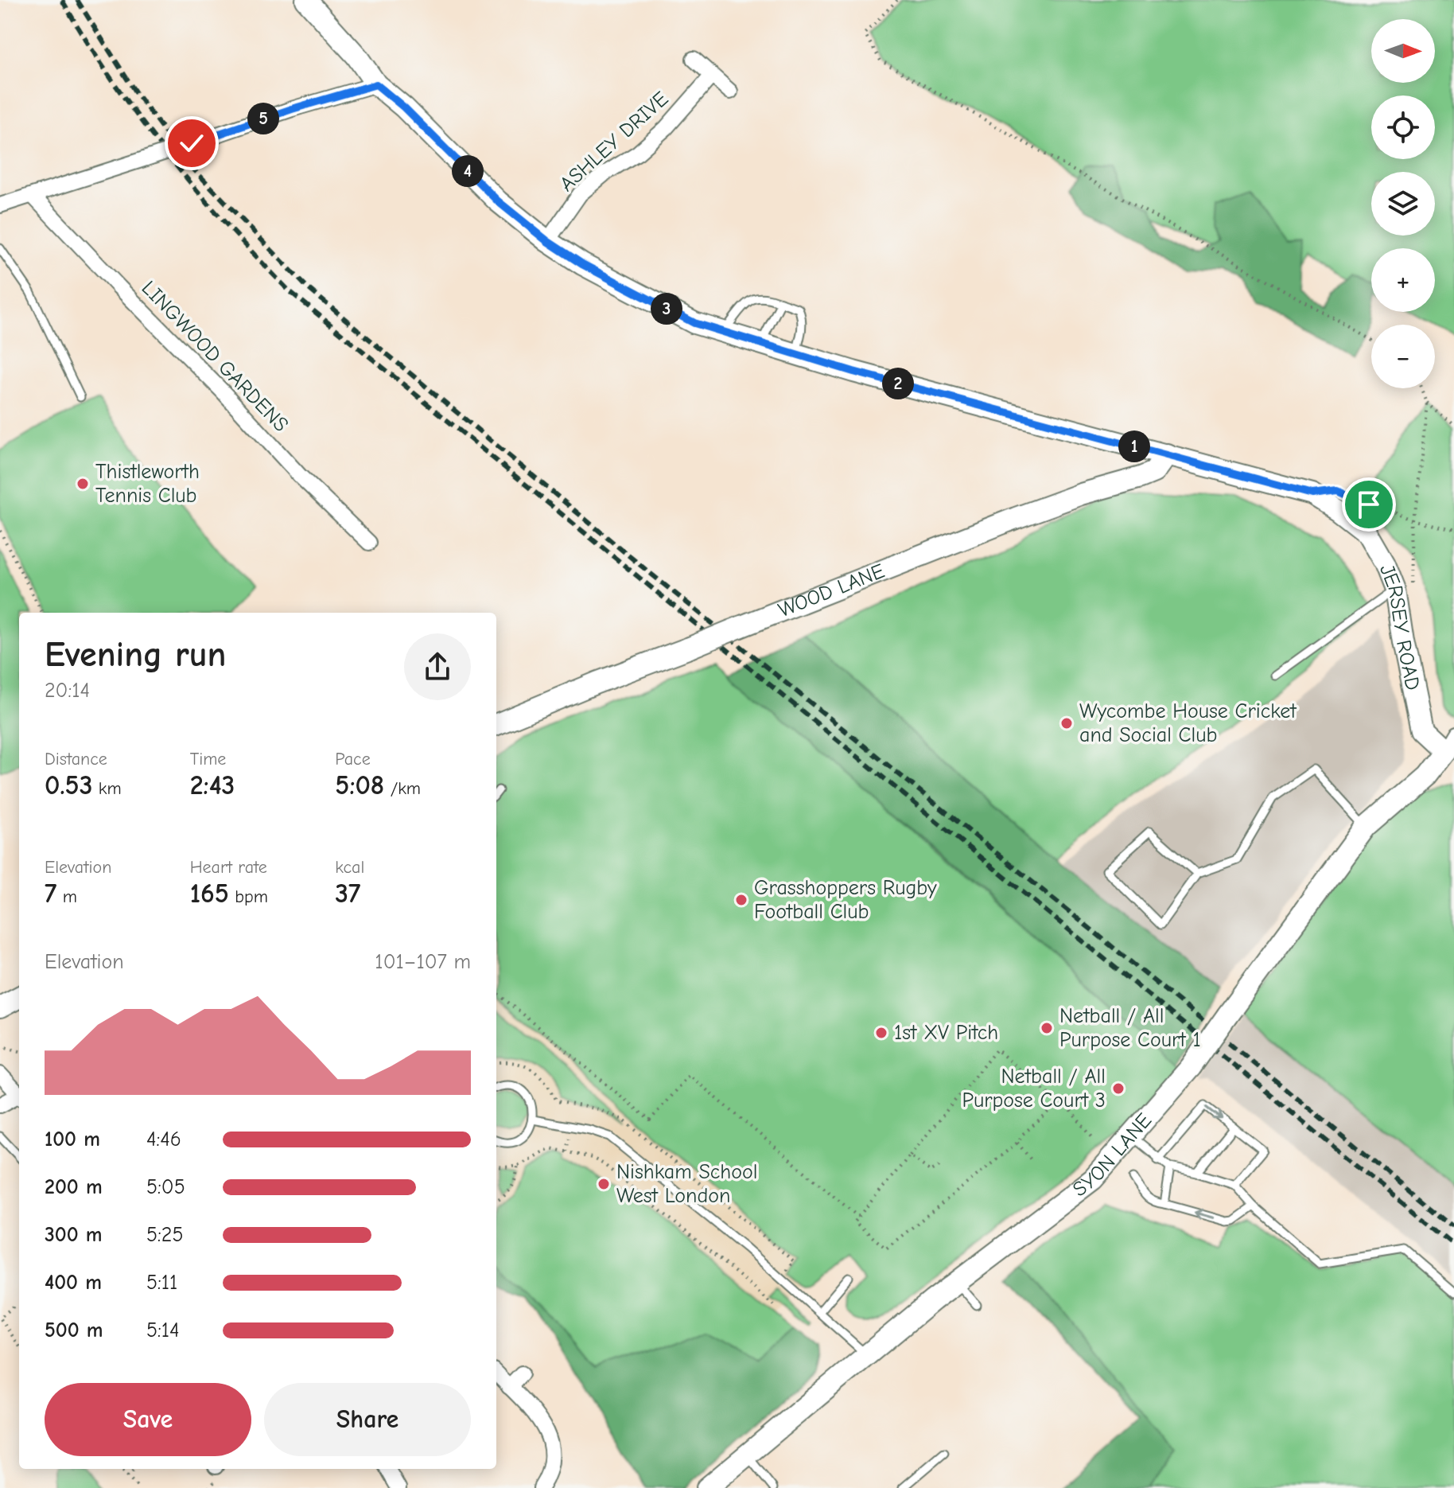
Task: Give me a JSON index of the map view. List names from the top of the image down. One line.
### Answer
{"streets":{"street":["ASHLEY DRIVE","LINGWOOD GARDENS","WOOD LANE","JERSEY ROAD","SYON LANE"]},"crossings":[["ASHLEY DRIVE","JERSEY ROAD"],["WOOD LANE","JERSEY ROAD"],["JERSEY ROAD","SYON LANE"]],"places":["Thistleworth Tennis Club","Wycombe House Cricket and Social Club","Grasshoppers Rugby Football Club","Netball / All Purpose Court 1","1st XV Pitch","Netball / All Purpose Court 3","Nishkam School West London"],"north":"right","page":{"map_buttons":["+","−"],"pins":["5","4","3","2","1"],"heading":["Evening run","20:14"],"stats":[["Distance","0.53 km"],["Time","2:43"],["Pace","5:08 /km"],["Elevation","7 m"],["Heart rate","165 bpm"],["kcal","37"]],"chart":["Elevation","101–107 m"],"list":[{"name":"100 m","note":"4:46"},{"name":"200 m","note":"5:05"},{"name":"300 m","note":"5:25"},{"name":"400 m","note":"5:11"},{"name":"500 m","note":"5:14"}],"buttons":["Save","Share"]}}
